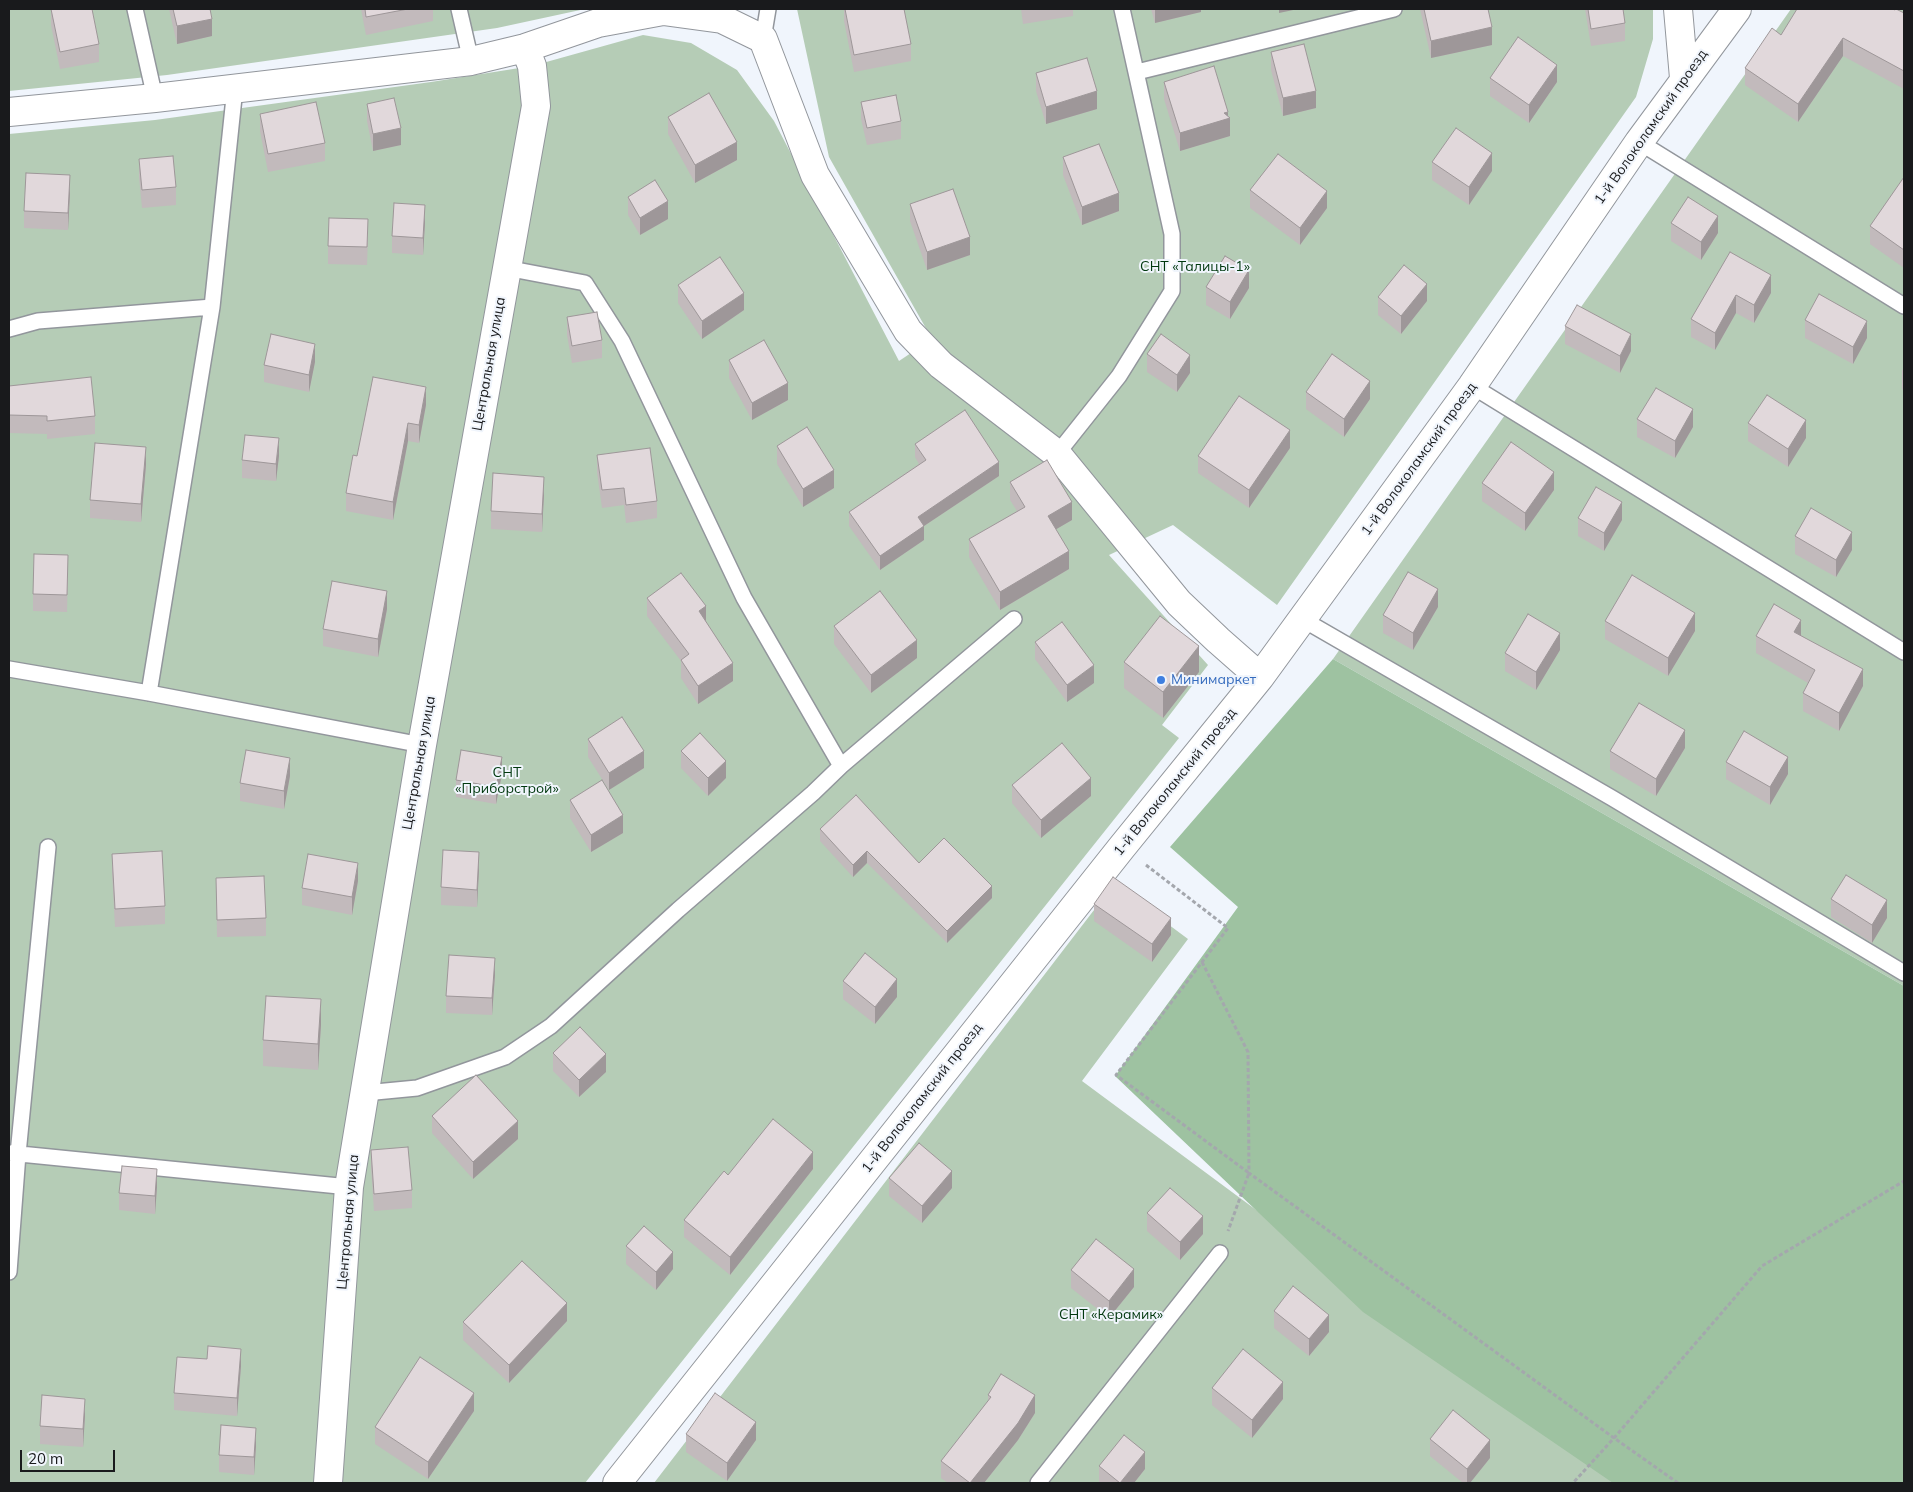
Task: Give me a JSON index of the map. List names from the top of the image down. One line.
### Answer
{"streets":{"street":["1-й Волоколамский проезд","Центральная улица"]},"parks":["СНТ «Талицы-1»","СНТ «Приборстрой»","СНТ «Керамик»"],"places":["Минимаркет"],"scale_bar":"20 m"}
